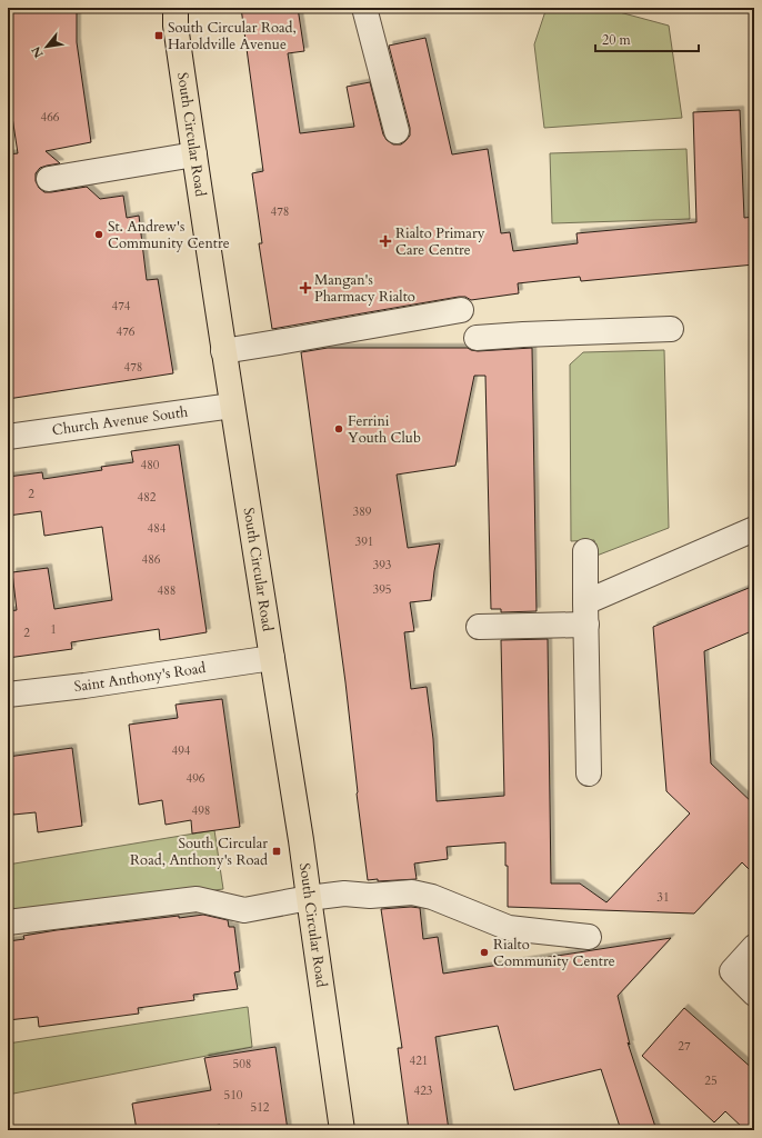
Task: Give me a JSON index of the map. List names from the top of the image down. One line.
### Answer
{"streets":{"main road":["South Circular Road"],"street":["Church Avenue South","Saint Anthony's Road"]},"crossings":[["South Circular Road","Church Avenue South"],["South Circular Road","Saint Anthony's Road"]],"places":{"transit":["South Circular Road, Haroldville Avenue","South Circular Road, Anthony's Road"],"other":["St. Andrew's Community Centre","Ferrini Youth Club","Rialto Community Centre"],"health":["Rialto Primary Care Centre","Mangan's Pharmacy Rialto"]},"house_numbers":["466","478","474","476","478","480","2","482","389","484","391","486","393","395","488","1","2","494","496","498","31","27","421","508","25","423","510","512"],"scale_bar":"20 m","north":"bottom left"}
